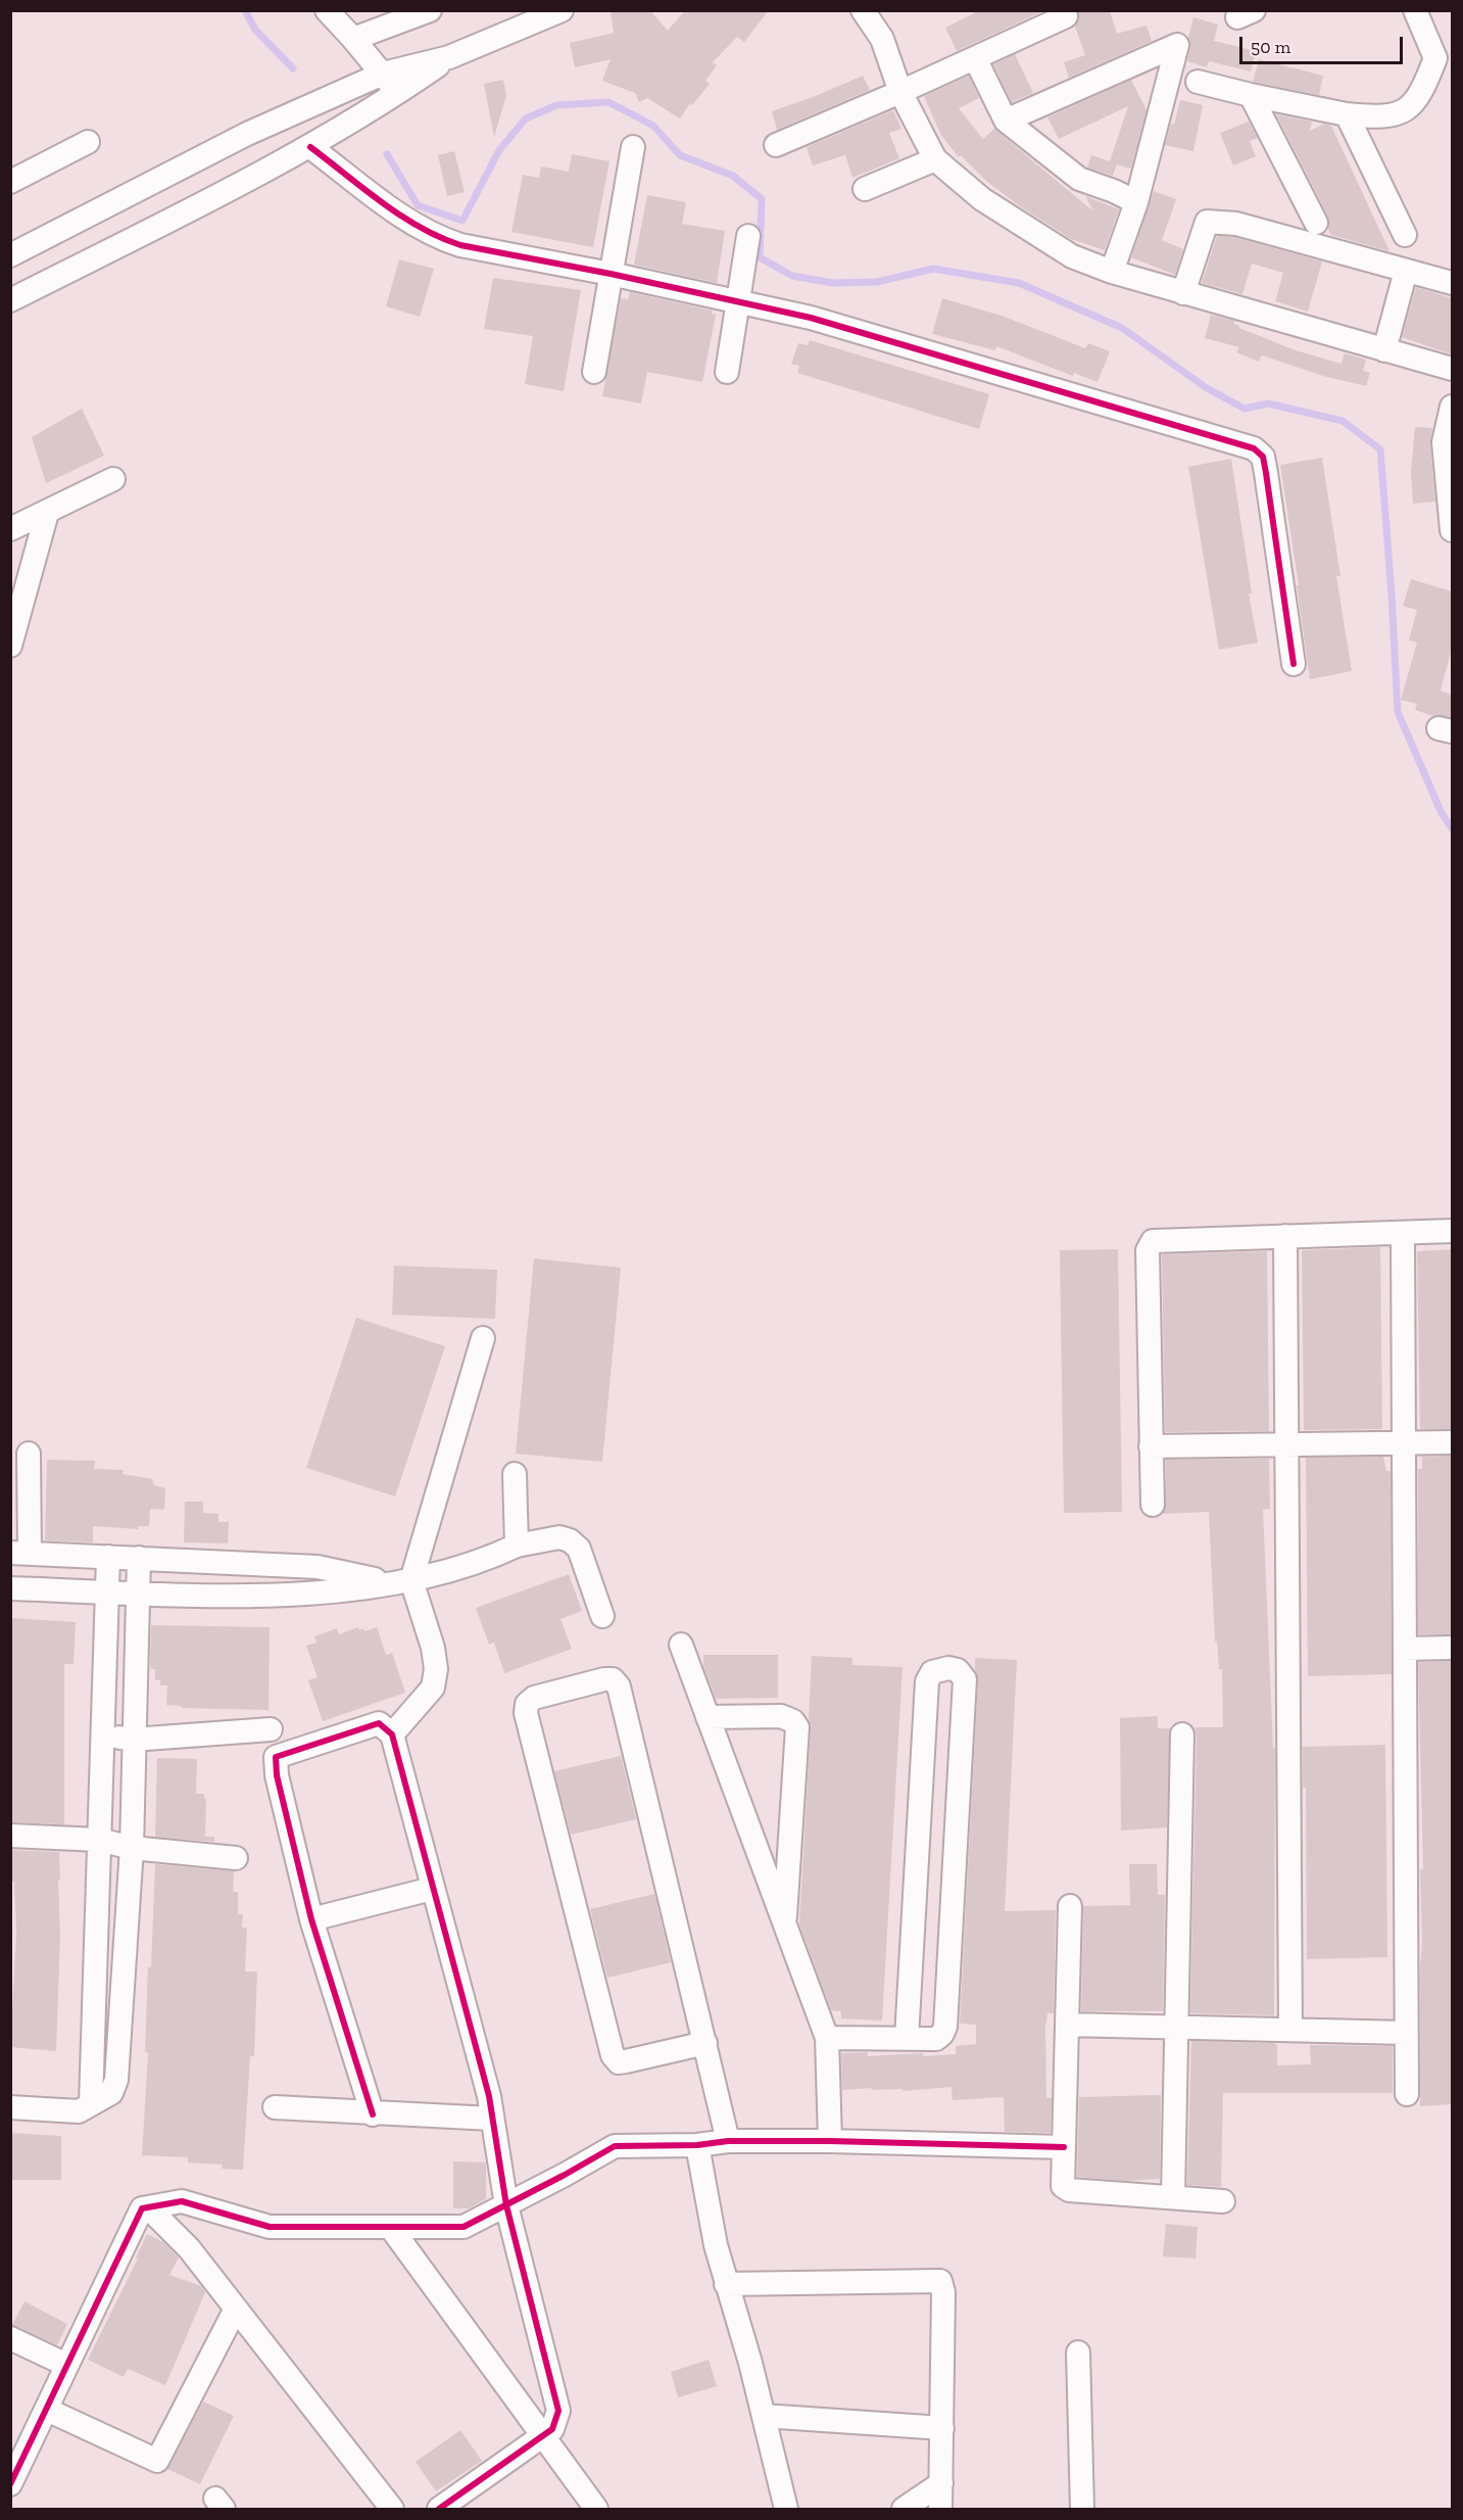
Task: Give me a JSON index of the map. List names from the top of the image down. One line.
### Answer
{"scale_bar":"50 m"}
